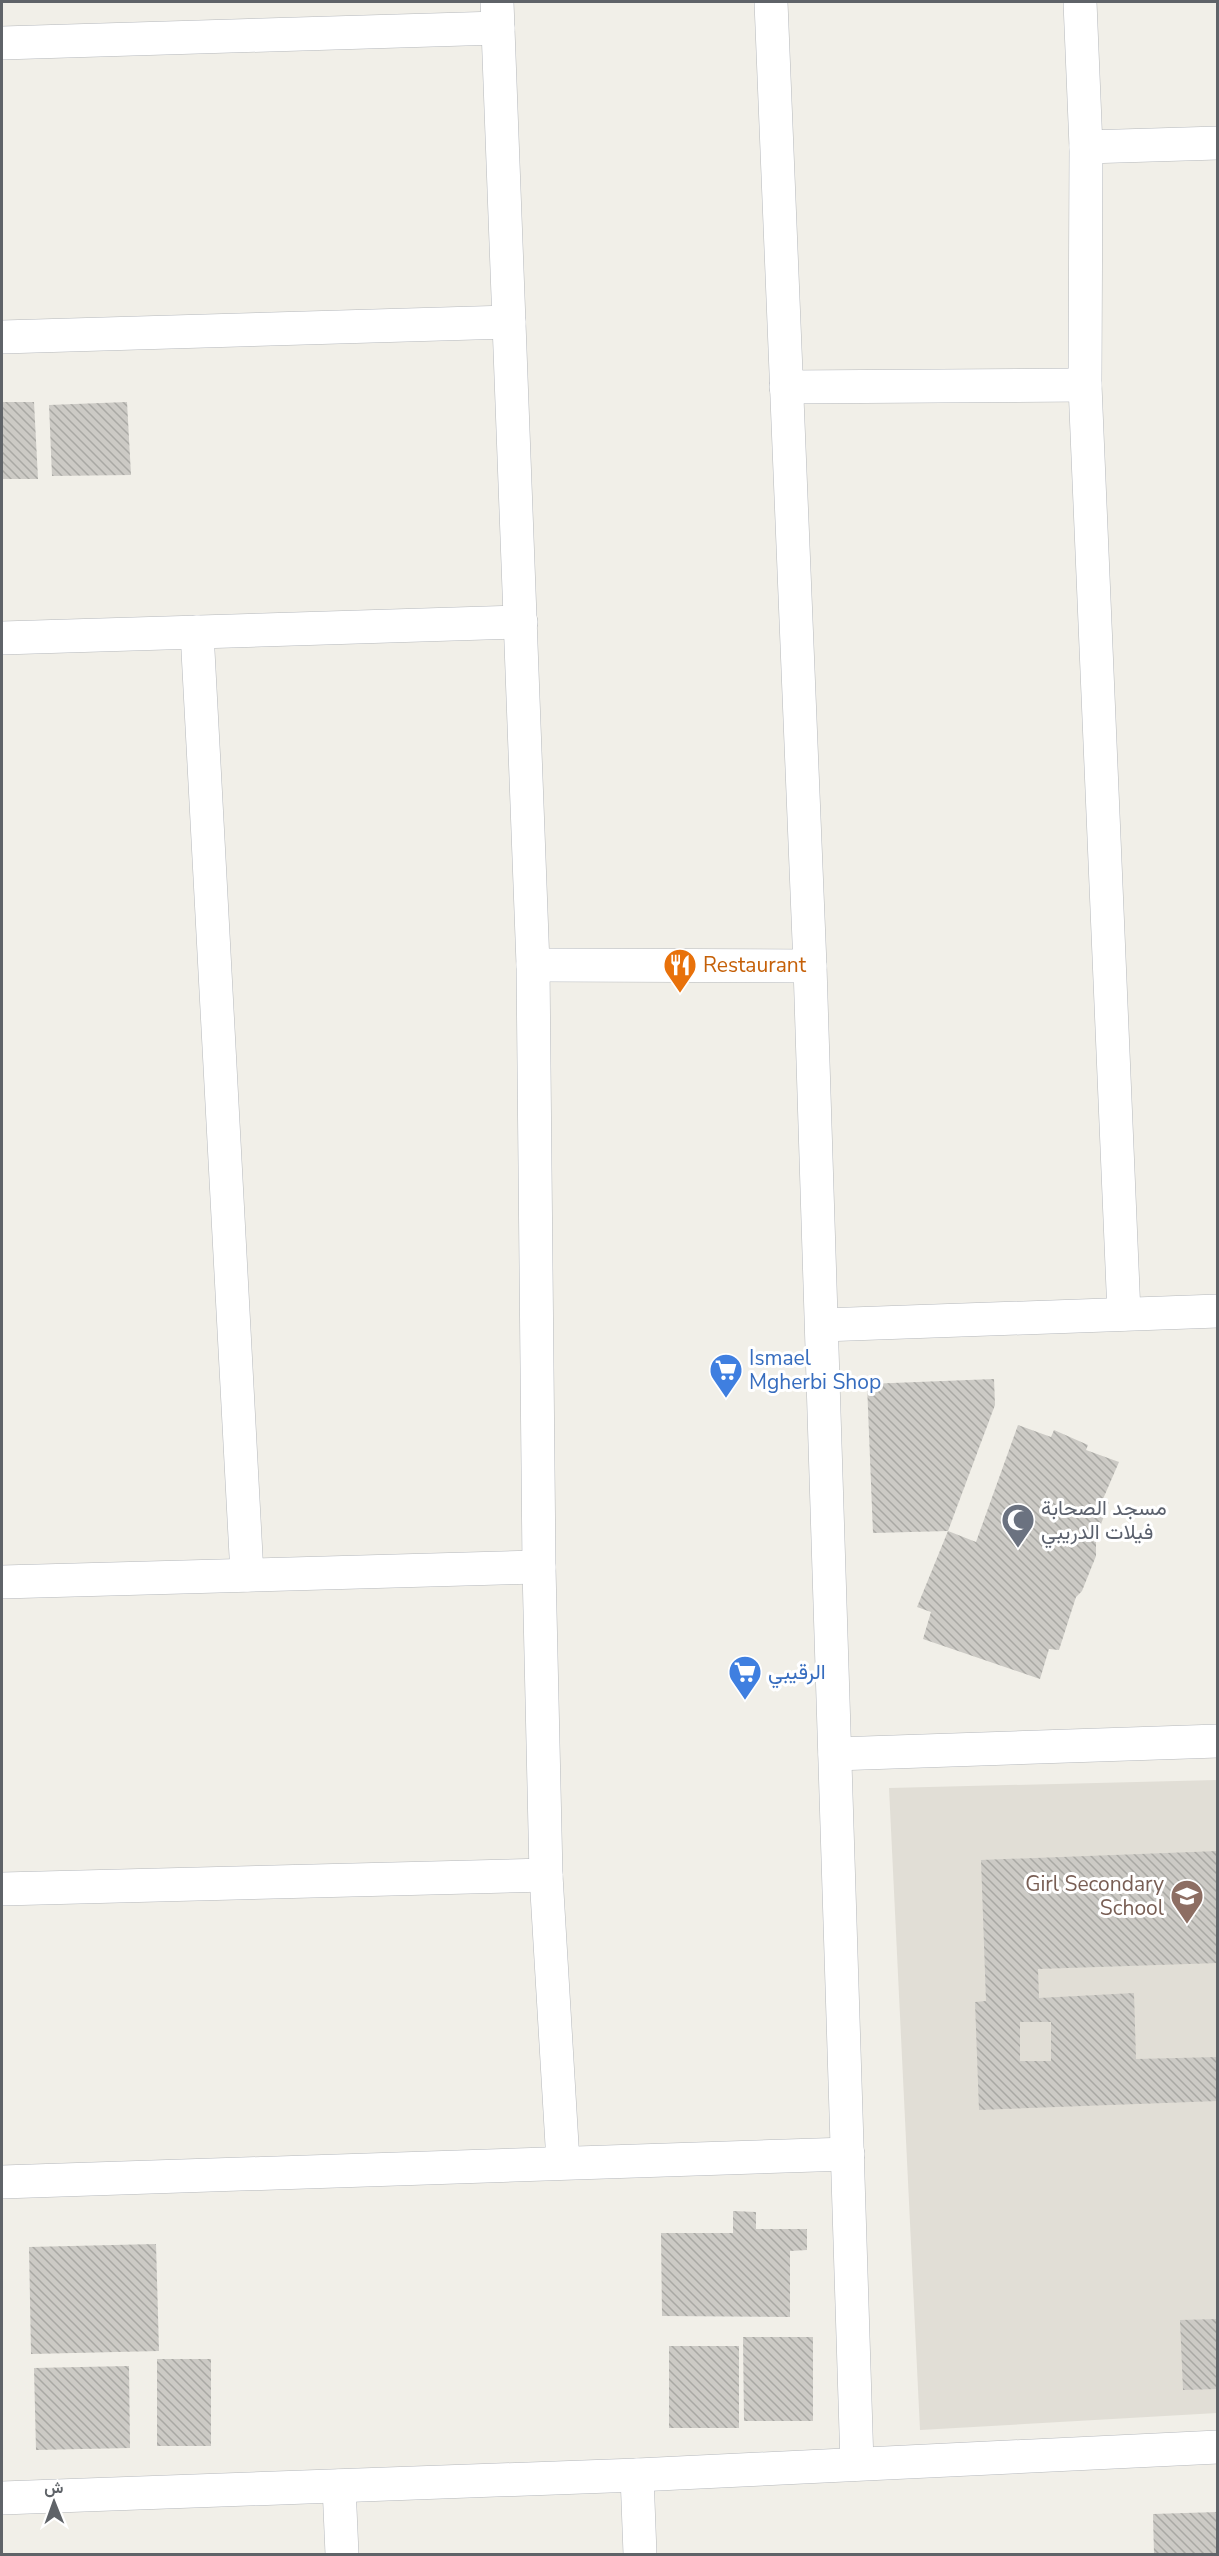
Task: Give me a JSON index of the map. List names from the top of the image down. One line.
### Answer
{"places":{"restaurant":["Restaurant"],"supermarket":["Ismael Mgherbi Shop","الرقيبي"],"mosque":["مسجد الصحابة فيلات الدريبي"],"school or university":["Girl Secondary School"]},"north":"top"}
